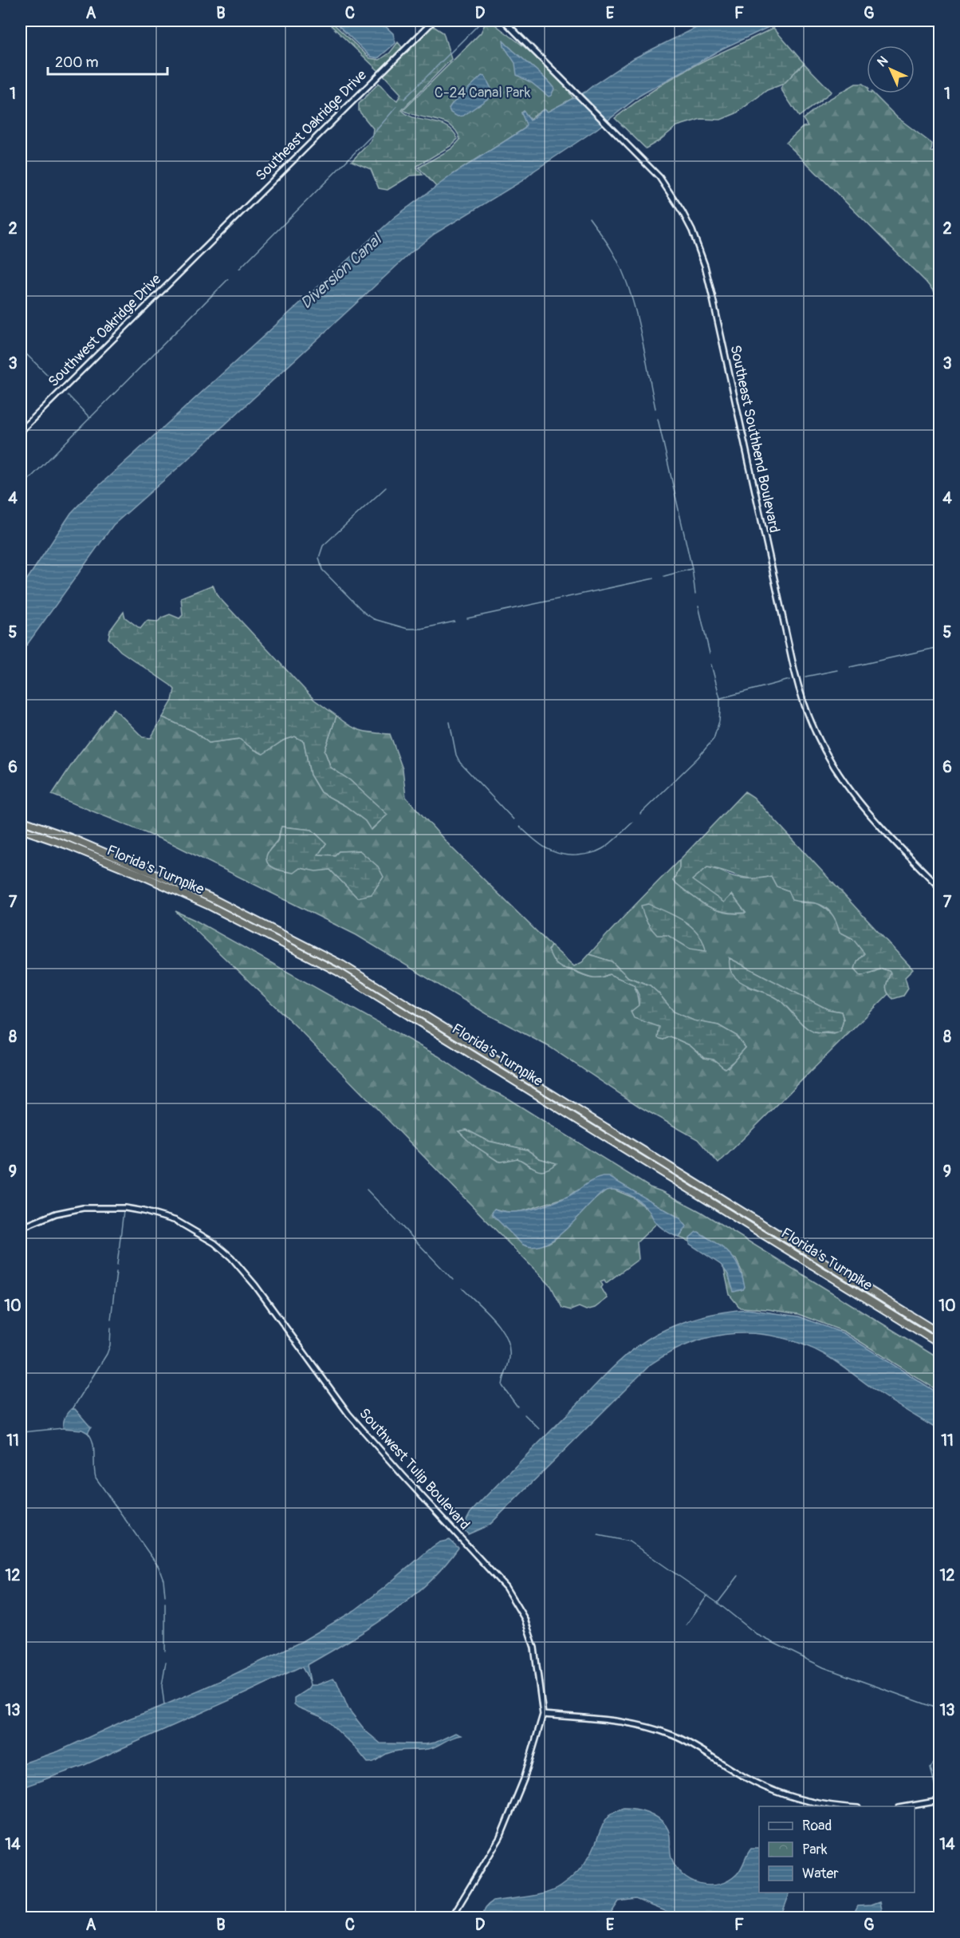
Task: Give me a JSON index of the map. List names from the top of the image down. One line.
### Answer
{"streets":{"highway":["Florida's Turnpike"],"street":["Southeast Oakridge Drive","Southwest Oakridge Drive","Southeast Southbend Boulevard","Southwest Tulip Boulevard"]},"crossings":[["Southeast Oakridge Drive","Southwest Oakridge Drive"]],"water":["Diversion Canal"],"parks":["C-24 Canal Park"],"legend":["Road","Park","Water"],"scale_bar":"200 m","north":"top left","grid":{"columns":["A","B","C","D","E","F","G"],"rows":["1","2","3","4","5","6","7","8","9","10","11","12","13","14"]}}
